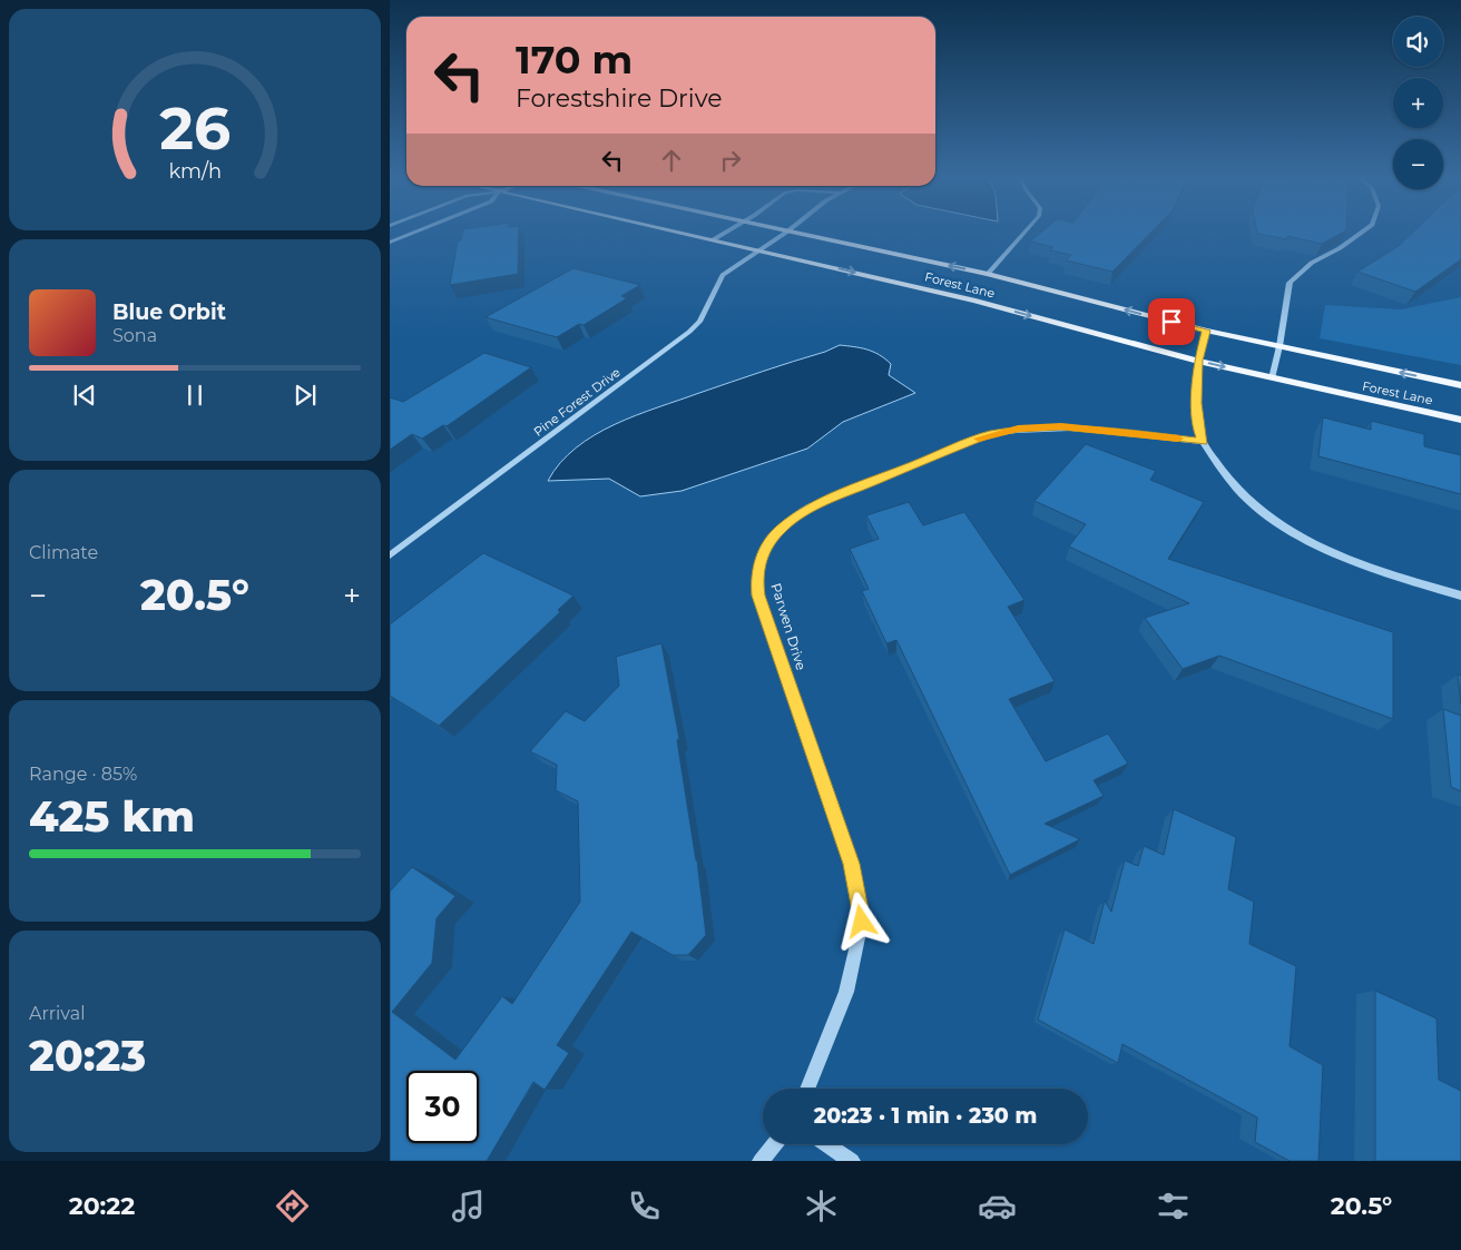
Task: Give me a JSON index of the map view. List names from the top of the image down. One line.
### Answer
{"streets":{"main road":["Forest Lane"],"street":["Pine Forest Drive","Parwen Drive"]},"crossings":[["Forest Lane","Pine Forest Drive"]],"page":{"map_buttons":["+","−"],"turn":["170 m","Forestshire Drive"],"song":["Blue Orbit","Sona"],"tile":["Climate",["Range · 85%","425 km"],["Arrival","20:23"]],"heat":["−","20.5°","+"],"limit":"30","trip":"20:23 · 1 min · 230 m","tabs":["20:22","20.5°"],"gauge":["26","km/h"]}}
